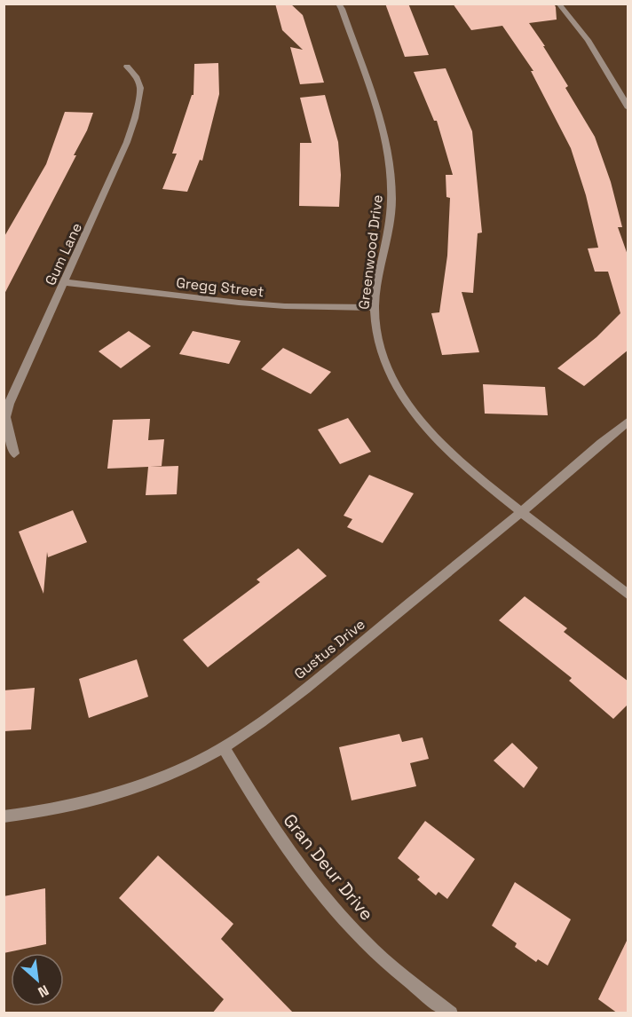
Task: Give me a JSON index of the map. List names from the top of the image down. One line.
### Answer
{"streets":{"street":["Greenwood Drive","Gum Lane","Gregg Street","Gustus Drive","Gran Deur Drive"]},"crossings":[["Greenwood Drive","Gregg Street"],["Greenwood Drive","Gustus Drive"],["Gum Lane","Gregg Street"],["Gustus Drive","Gran Deur Drive"]],"north":"bottom right"}
